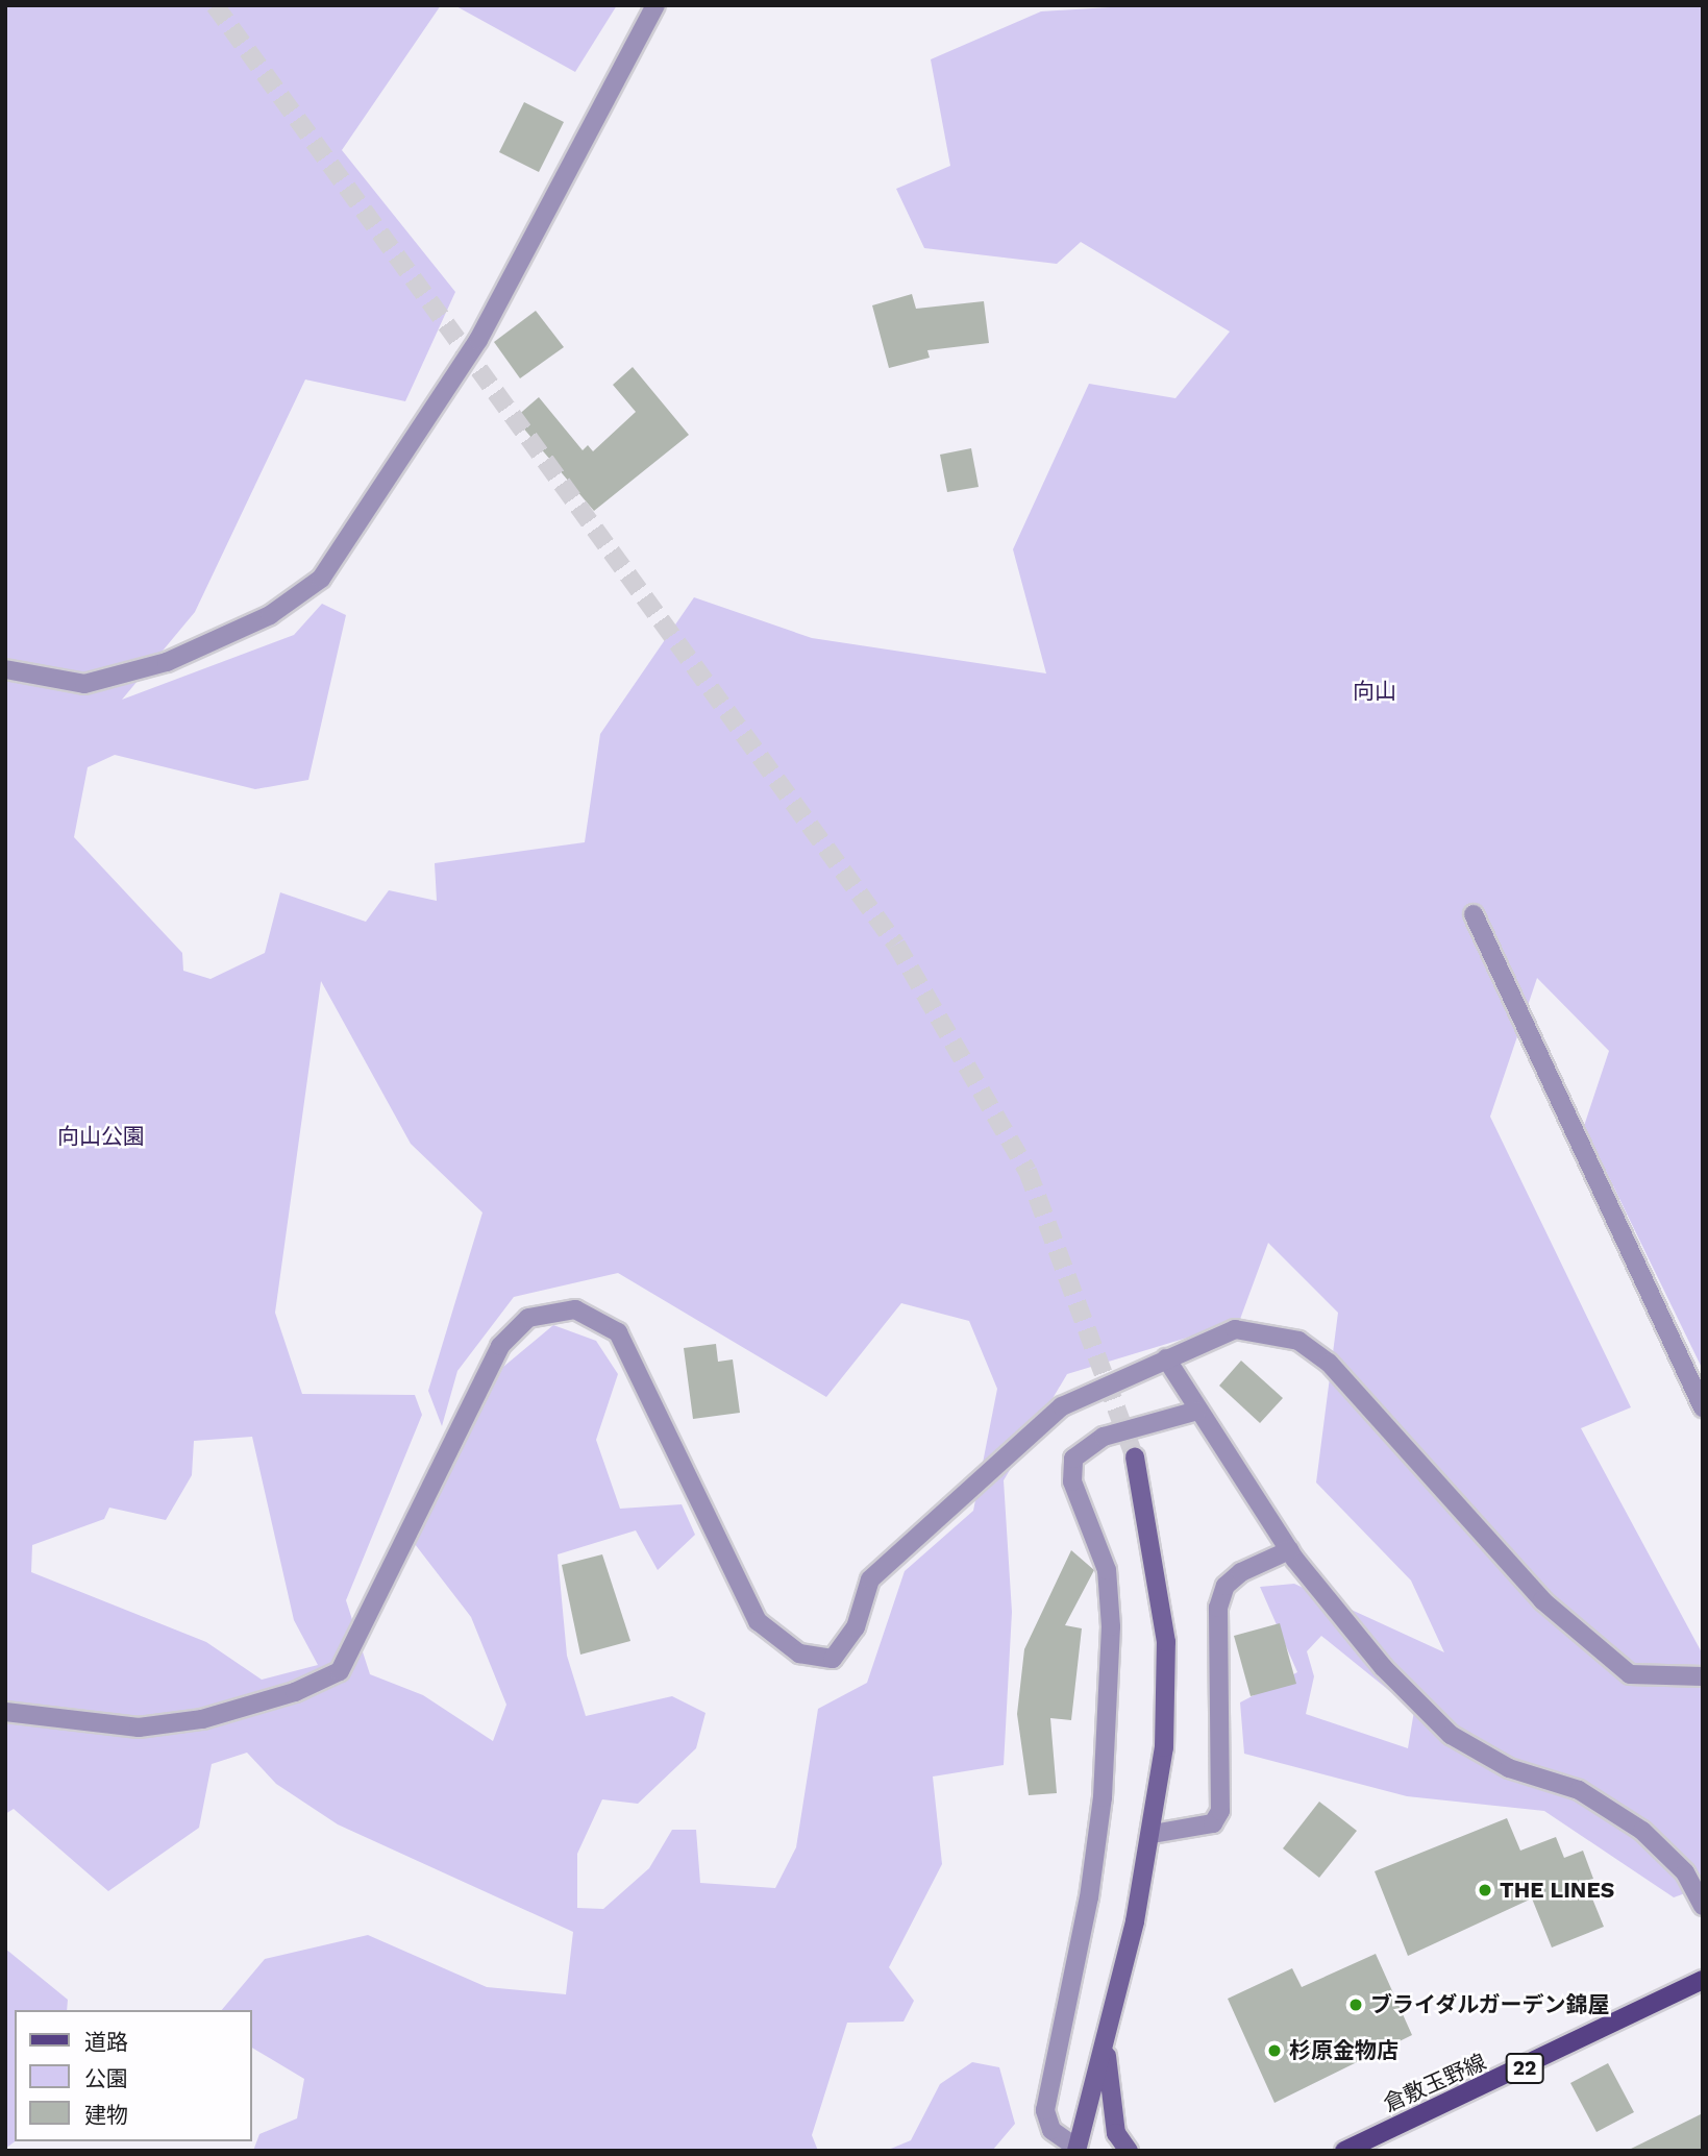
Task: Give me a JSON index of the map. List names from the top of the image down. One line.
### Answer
{"streets":{"main road":["22","倉敷玉野線"]},"parks":["向山","向山公園"],"places":["THE LINES","ブライダルガーデン錦屋","杉原金物店"],"legend":["道路","公園","建物"]}
